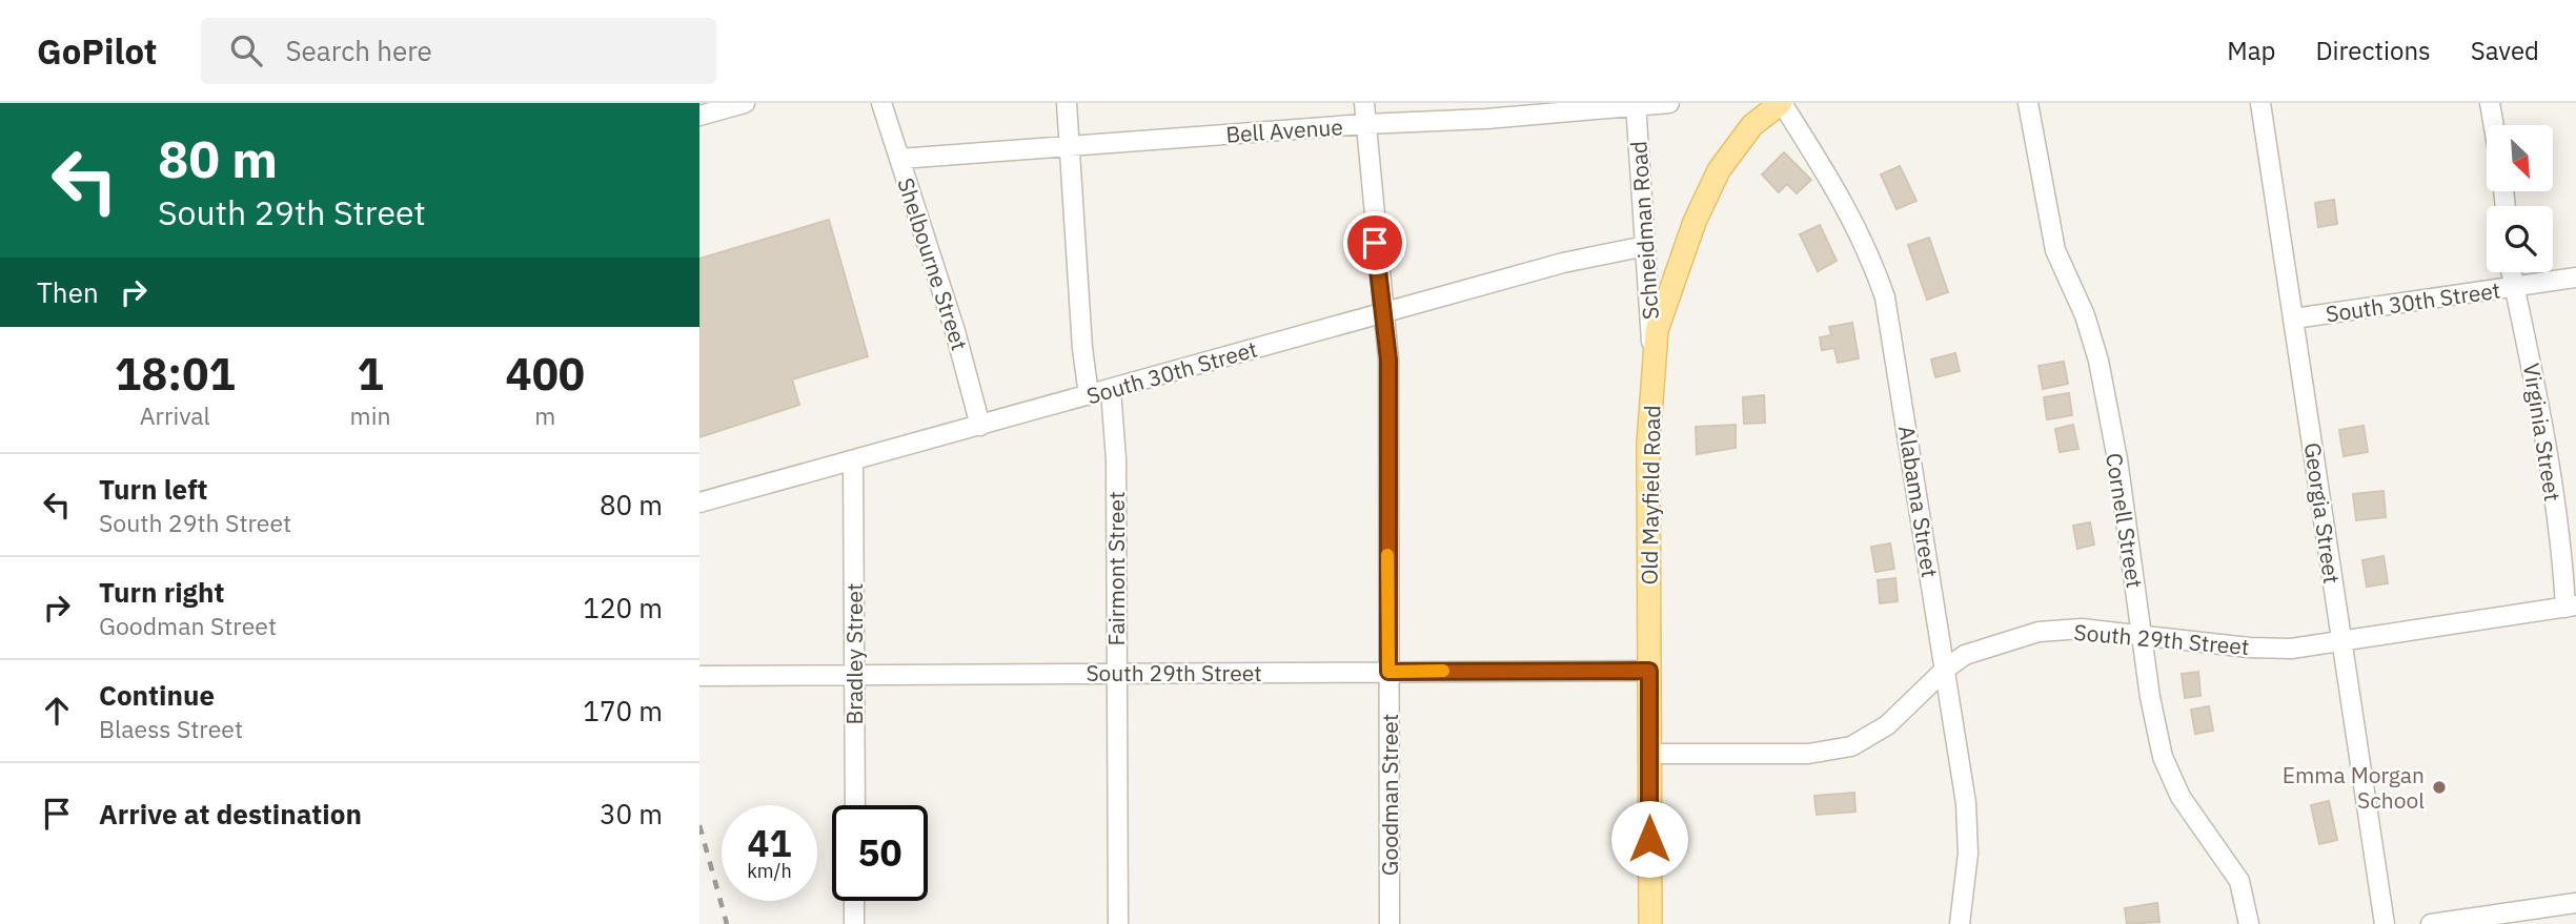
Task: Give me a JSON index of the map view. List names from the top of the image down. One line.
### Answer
{"streets":{"main road":["Old Mayfield Road"],"street":["Bell Avenue","Schneidman Road","Shelbourne Street","South 30th Street","Virginia Street","Alabama Street","Georgia Street","Cornell Street","Fairmont Street","South 29th Street","Bradley Street","Goodman Street"]},"crossings":[["Bell Avenue","Schneidman Road"],["Bell Avenue","Shelbourne Street"],["Bell Avenue","Goodman Street"],["Schneidman Road","South 30th Street"],["Schneidman Road","Old Mayfield Road"],["Shelbourne Street","South 30th Street"],["South 30th Street","Virginia Street"],["South 30th Street","Georgia Street"],["South 30th Street","Fairmont Street"],["South 30th Street","Bradley Street"],["South 30th Street","Goodman Street"],["Virginia Street","South 29th Street"],["Old Mayfield Road","Alabama Street"],["Old Mayfield Road","South 29th Street"],["Alabama Street","South 29th Street"],["Georgia Street","South 29th Street"],["Cornell Street","South 29th Street"],["Fairmont Street","South 29th Street"],["South 29th Street","Bradley Street"],["South 29th Street","Goodman Street"]],"places":["Emma Morgan School"],"north":"bottom right","page":{"header":"GoPilot","search":"Search here","nav":["Map","Directions","Saved"],"turn":["80 m","South 29th Street"],"then":"Then","eta":["18:01","Arrival","1","min","400","m"],"list":[{"name":"Turn left","note":"South 29th Street","value":"80 m"},{"name":"Turn right","note":"Goodman Street","value":"120 m"},{"name":"Continue","note":"Blaess Street","value":"170 m"},{"name":"Arrive at destination","value":"30 m"}],"speed":"41 km/h","limit":"50"}}
